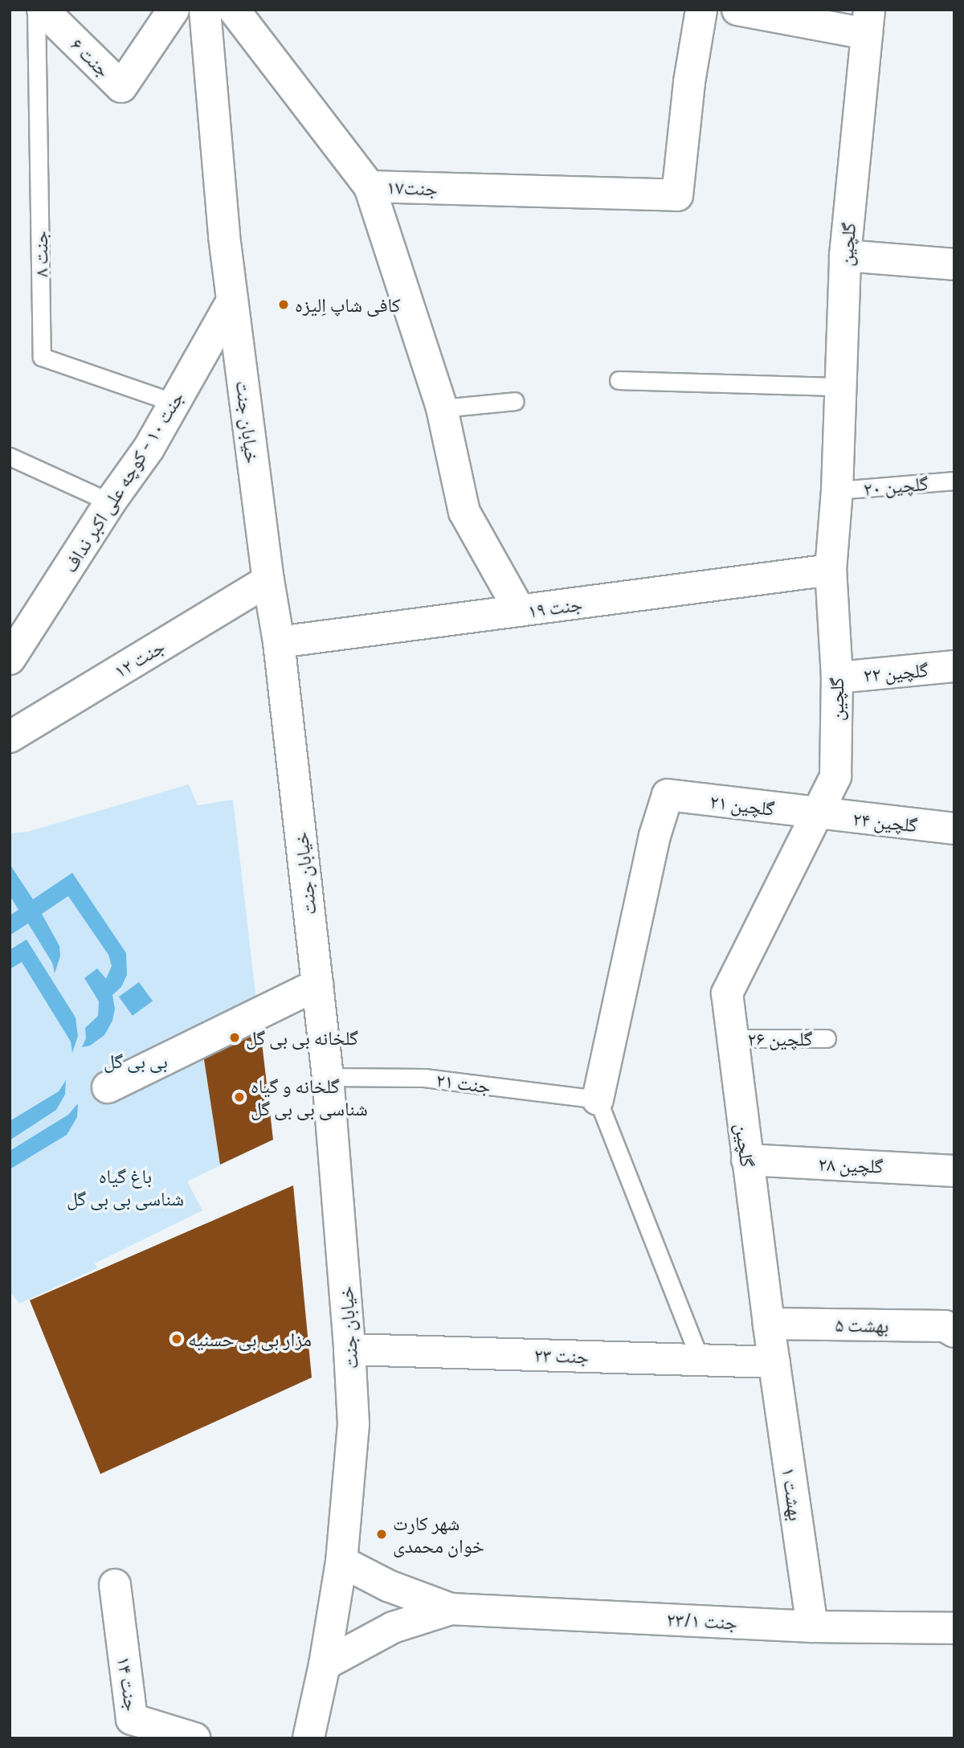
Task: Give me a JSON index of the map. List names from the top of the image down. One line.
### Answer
{"streets":{"street":["جنت ۶","جنت۱۷","گلچین","خیابان جنت","جنت ۱۰ - کوچه علی اکبر نداف","جنت ۱۹","جنت ۱۲","گلچین ۲۲","گلچین ۲۱","گلچین ۲۴","گلچین ۲۸","بهشت ۵","جنت ۲۳","بهشت ۱","جنت ۲۳/۱","جنت ۱۴"],"lane":["جنت ۸","گلچین ۲۰","گلچین ۲۶","جنت ۲۱"]},"crossings":[["گلچین","گلچین ۲۰"],["گلچین","جنت ۱۹"],["گلچین","گلچین ۲۲"],["گلچین","گلچین ۲۱"],["گلچین","گلچین ۲۴"],["گلچین","گلچین ۲۶"],["گلچین","گلچین ۲۸"],["گلچین","بهشت ۵"],["گلچین","جنت ۲۳"],["گلچین","بهشت ۱"],["جنت ۸","جنت ۱۰ - کوچه علی اکبر نداف"],["خیابان جنت","جنت ۱۰ - کوچه علی اکبر نداف"],["خیابان جنت","جنت ۱۹"],["خیابان جنت","جنت ۱۲"],["خیابان جنت","جنت ۲۱"],["خیابان جنت","جنت ۲۳"],["گلچین ۲۱","گلچین ۲۴"],["گلچین ۲۱","جنت ۲۱"],["جنت ۲۳","بهشت ۱"],["بهشت ۱","جنت ۲۳/۱"]],"parks":["بی بی گل","باغ گیاه شناسی بی بی گل"],"places":["کافی شاپ اِلیزه","گلخانه بی بی گل","گلخانه و گیاه شناسی بی بی گل","مزار بی بی حسنیه","شهر کارت خوان محمدی"]}
